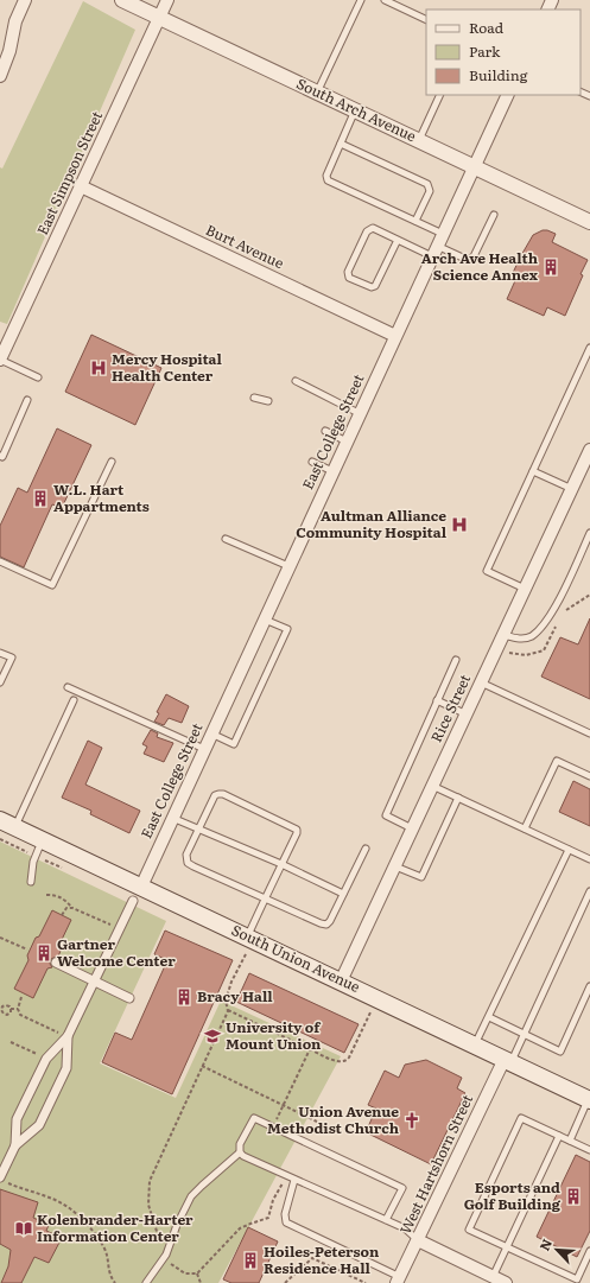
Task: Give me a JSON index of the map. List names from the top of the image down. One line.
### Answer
{"streets":{"main road":["South Union Avenue"],"street":["South Arch Avenue","East Simpson Street","Burt Avenue","East College Street","Rice Street","West Hartshorn Street"]},"crossings":[["South Arch Avenue","East Simpson Street"],["South Arch Avenue","East College Street"],["East Simpson Street","Burt Avenue"],["Burt Avenue","East College Street"],["East College Street","South Union Avenue"],["Rice Street","South Union Avenue"],["South Union Avenue","West Hartshorn Street"]],"places":{"building":["Arch Ave Health Science Annex","W.L. Hart Appartments","Gartner Welcome Center","Bracy Hall","Esports and Golf Building","Hoiles-Peterson Residence Hall"],"hospital":["Mercy Hospital Health Center","Aultman Alliance Community Hospital"],"school or university":["University of Mount Union"],"church":["Union Avenue Methodist Church"],"library":["Kolenbrander-Harter Information Center"]},"legend":["Road","Park","Building"],"north":"top left"}
